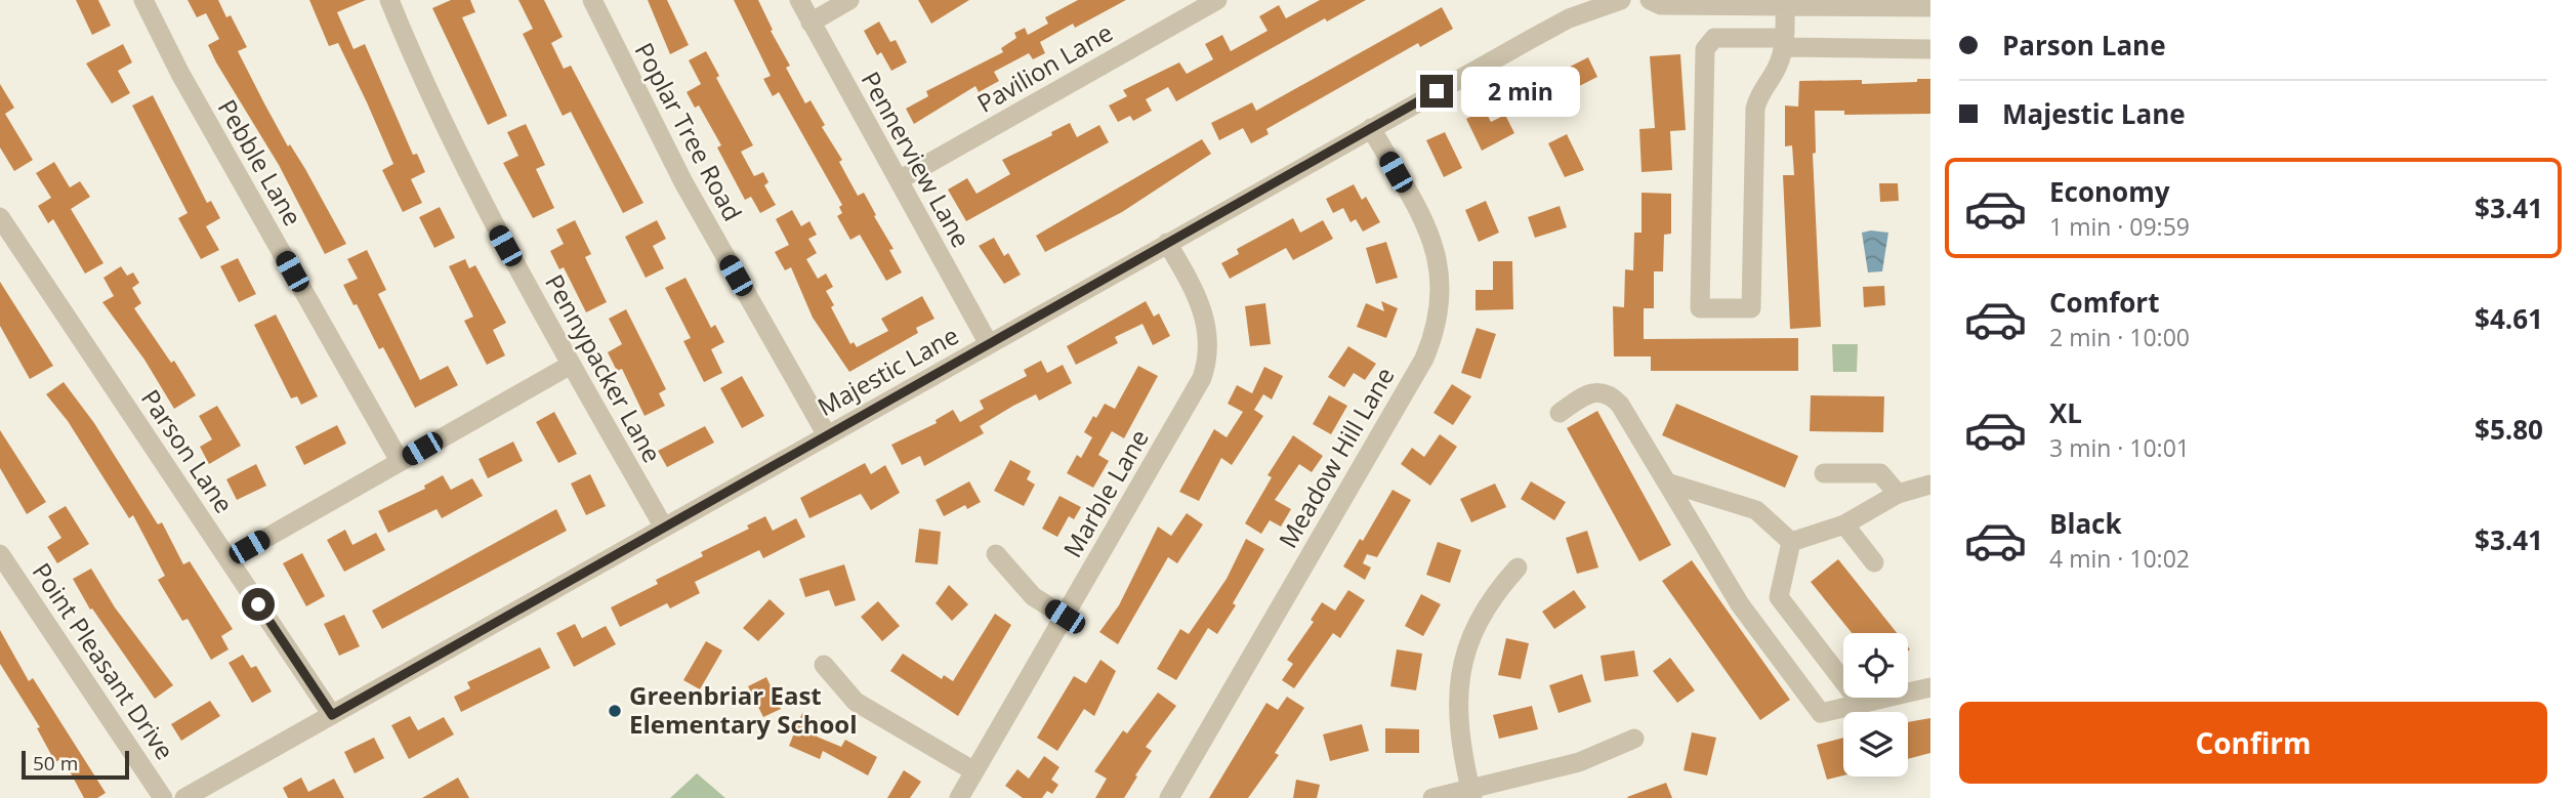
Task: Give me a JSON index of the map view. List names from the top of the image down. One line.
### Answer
{"streets":{"street":["Pavilion Lane","Poplar Tree Road","Pennerview Lane","Pebble Lane","Pennypacker Lane","Majestic Lane","Parson Lane","Meadow Hill Lane","Marble Lane","Point Pleasant Drive"]},"crossings":[["Pavilion Lane","Pennerview Lane"],["Poplar Tree Road","Majestic Lane"],["Pennerview Lane","Majestic Lane"],["Pennypacker Lane","Majestic Lane"],["Majestic Lane","Parson Lane"],["Majestic Lane","Meadow Hill Lane"],["Majestic Lane","Marble Lane"]],"places":["Greenbriar East Elementary School"],"scale_bar":"50 m","page":{"banner":["Parson Lane","Majestic Lane"],"bubble":"2 min","list":[{"name":"Economy","note":"1 min · 09:59","value":"$3.41"},{"name":"Comfort","note":"2 min · 10:00","value":"$4.61"},{"name":"XL","note":"3 min · 10:01","value":"$5.80"},{"name":"Black","note":"4 min · 10:02","value":"$3.41"}],"buttons":"Confirm","scale":"50 m"}}
